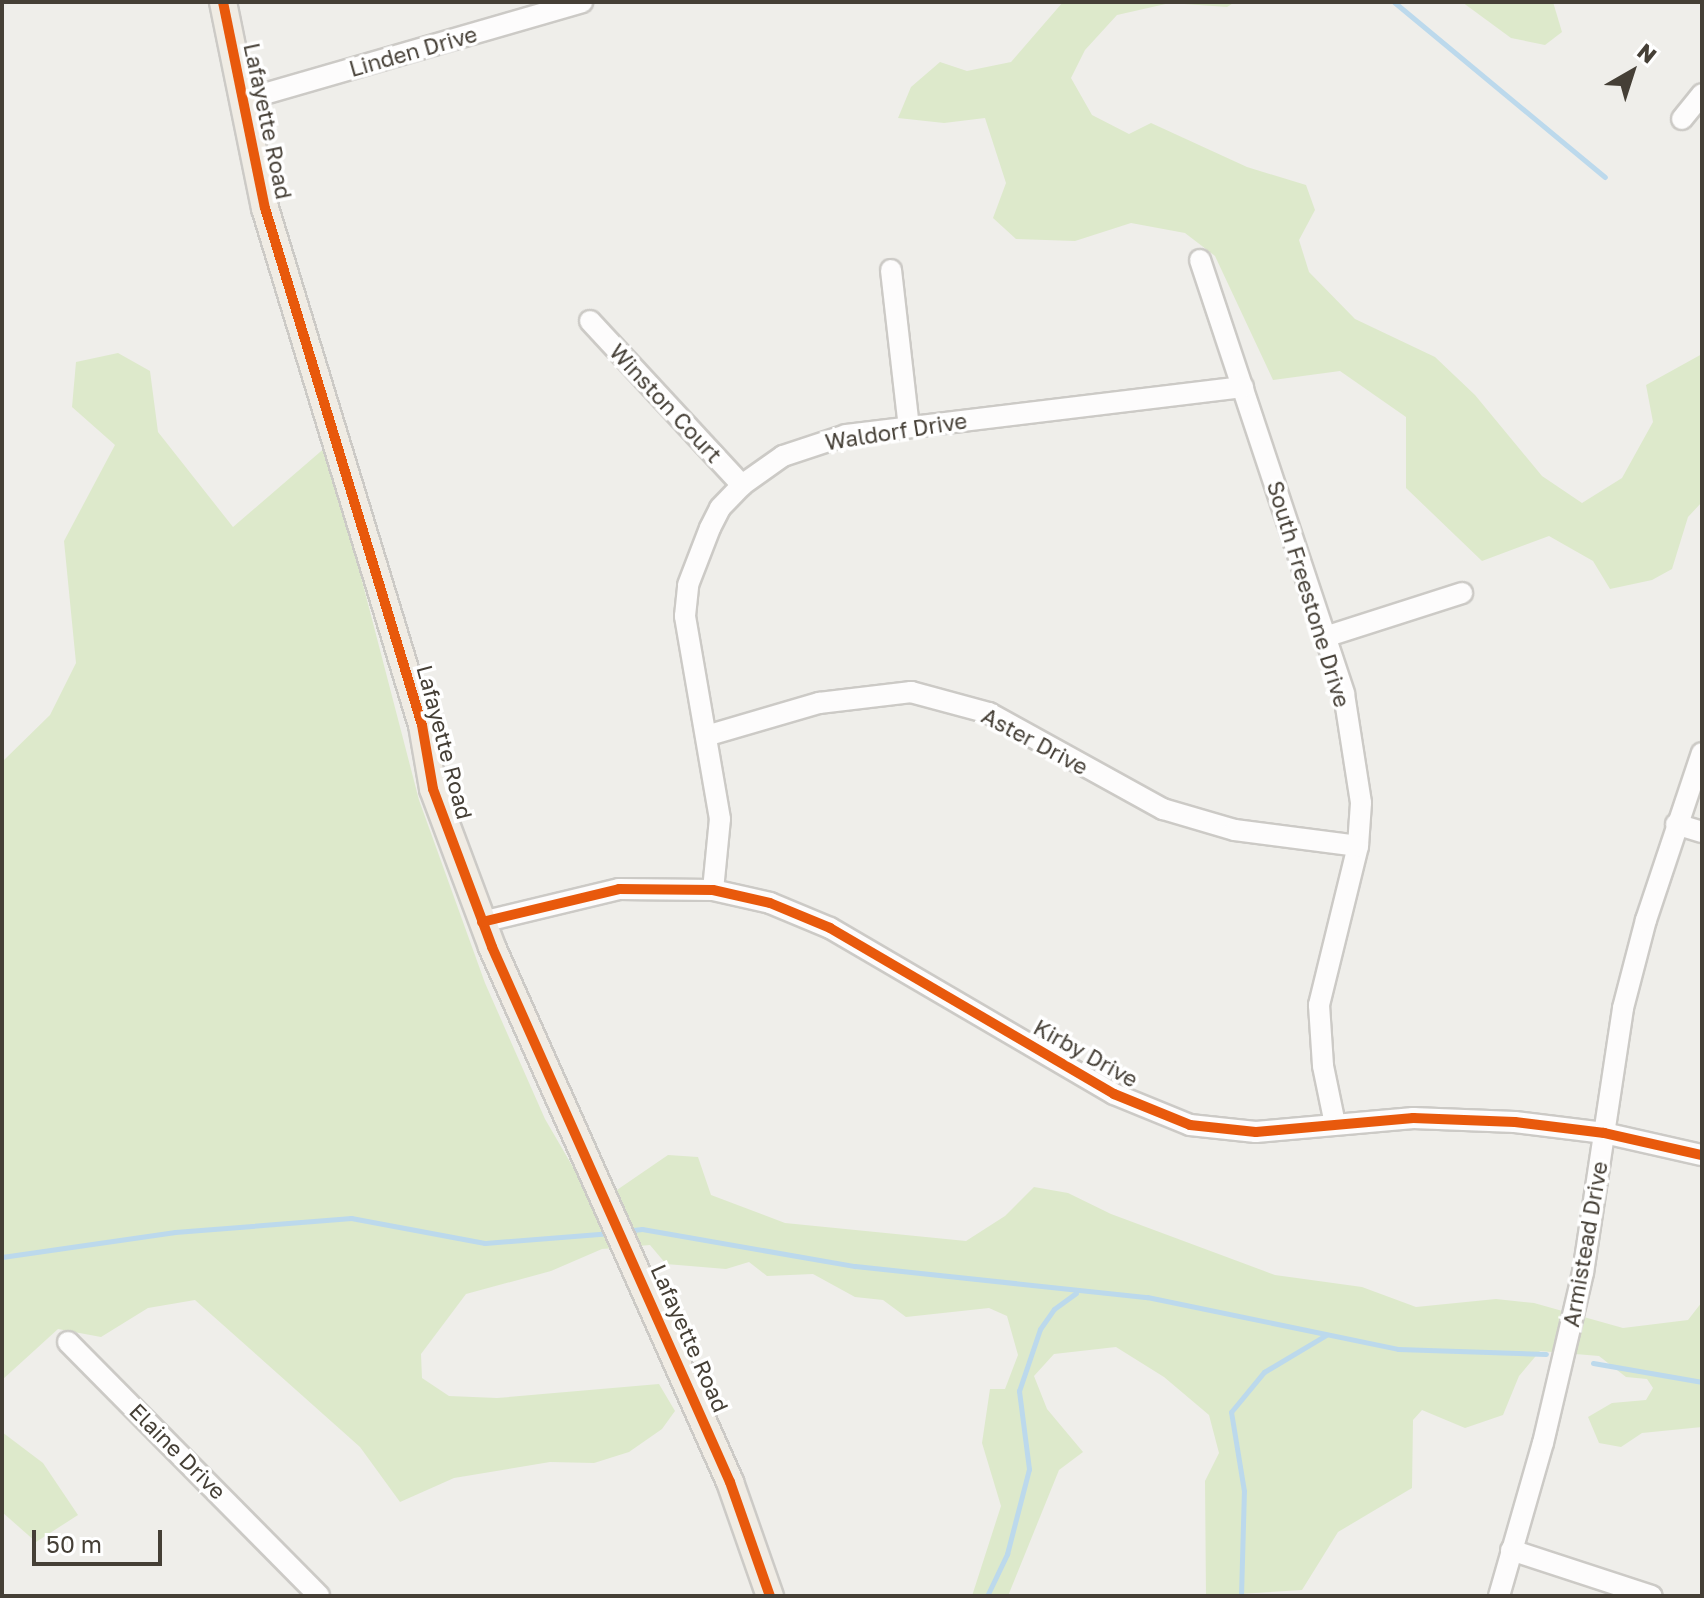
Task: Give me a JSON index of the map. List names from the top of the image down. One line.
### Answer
{"streets":{"main road":["Lafayette Road"],"street":["Linden Drive","Winston Court","Waldorf Drive","South Freestone Drive","Aster Drive","Kirby Drive","Armistead Drive","Elaine Drive"]},"crossings":[["Linden Drive","Lafayette Road"],["Lafayette Road","Kirby Drive"],["Winston Court","Waldorf Drive"],["Waldorf Drive","South Freestone Drive"],["Waldorf Drive","Aster Drive"],["Waldorf Drive","Kirby Drive"],["South Freestone Drive","Aster Drive"],["South Freestone Drive","Kirby Drive"],["Kirby Drive","Armistead Drive"]],"scale_bar":"50 m","north":"top right"}
